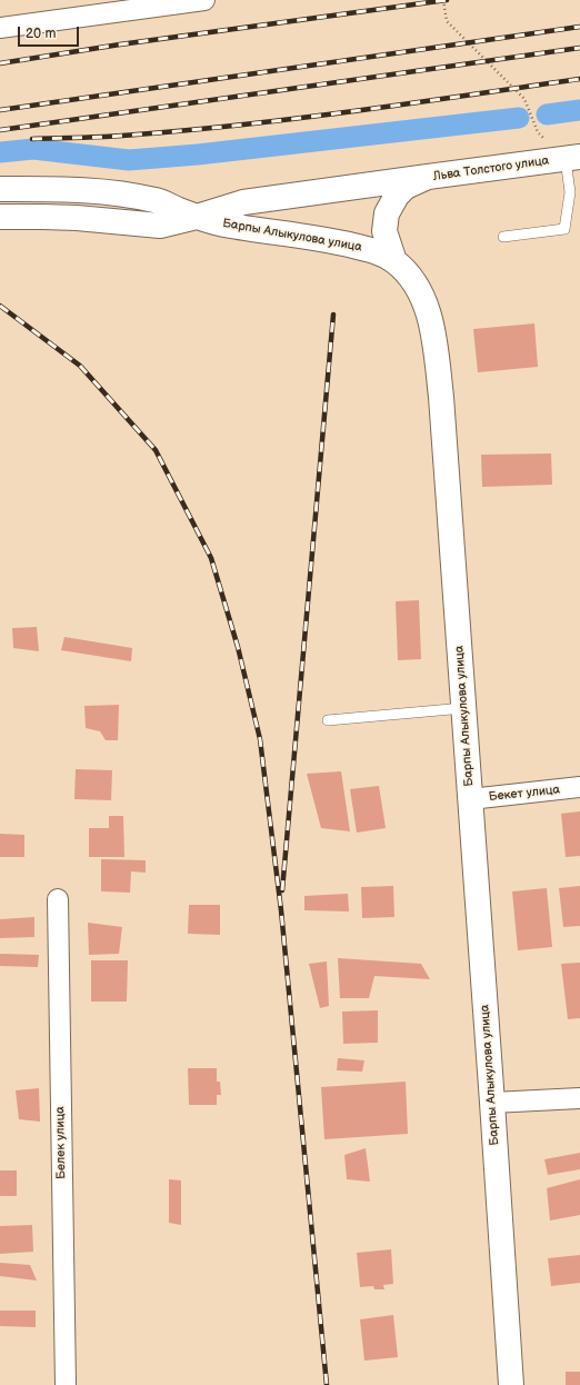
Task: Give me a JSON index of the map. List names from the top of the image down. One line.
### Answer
{"streets":{"main road":["Льва Толстого улица","Барпы Алыкулова улица"],"street":["Бекет улица","Белек улица"]},"crossings":[["Льва Толстого улица","Барпы Алыкулова улица"],["Барпы Алыкулова улица","Бекет улица"]],"scale_bar":"20 m"}
